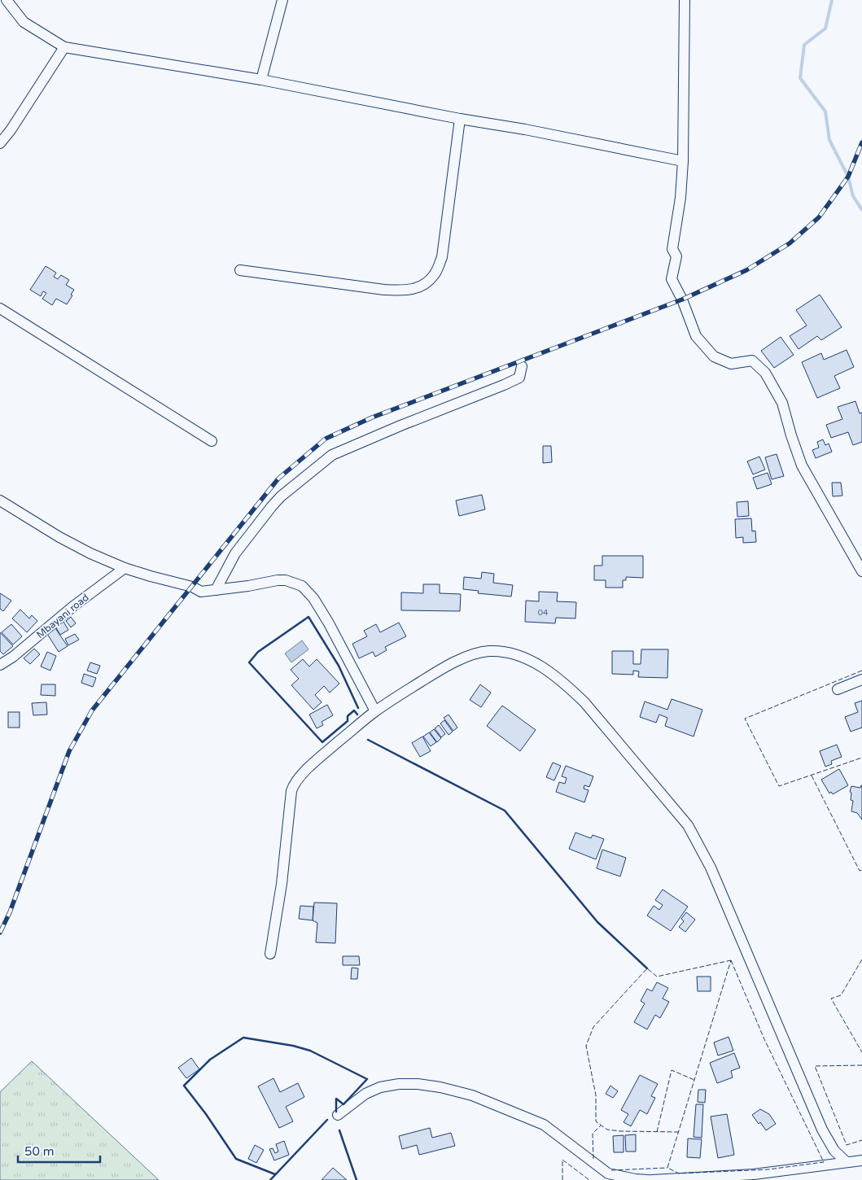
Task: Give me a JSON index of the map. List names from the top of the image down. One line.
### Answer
{"streets":{"street":["Mbayani road"]},"house_numbers":["04"],"scale_bar":"50 m"}
